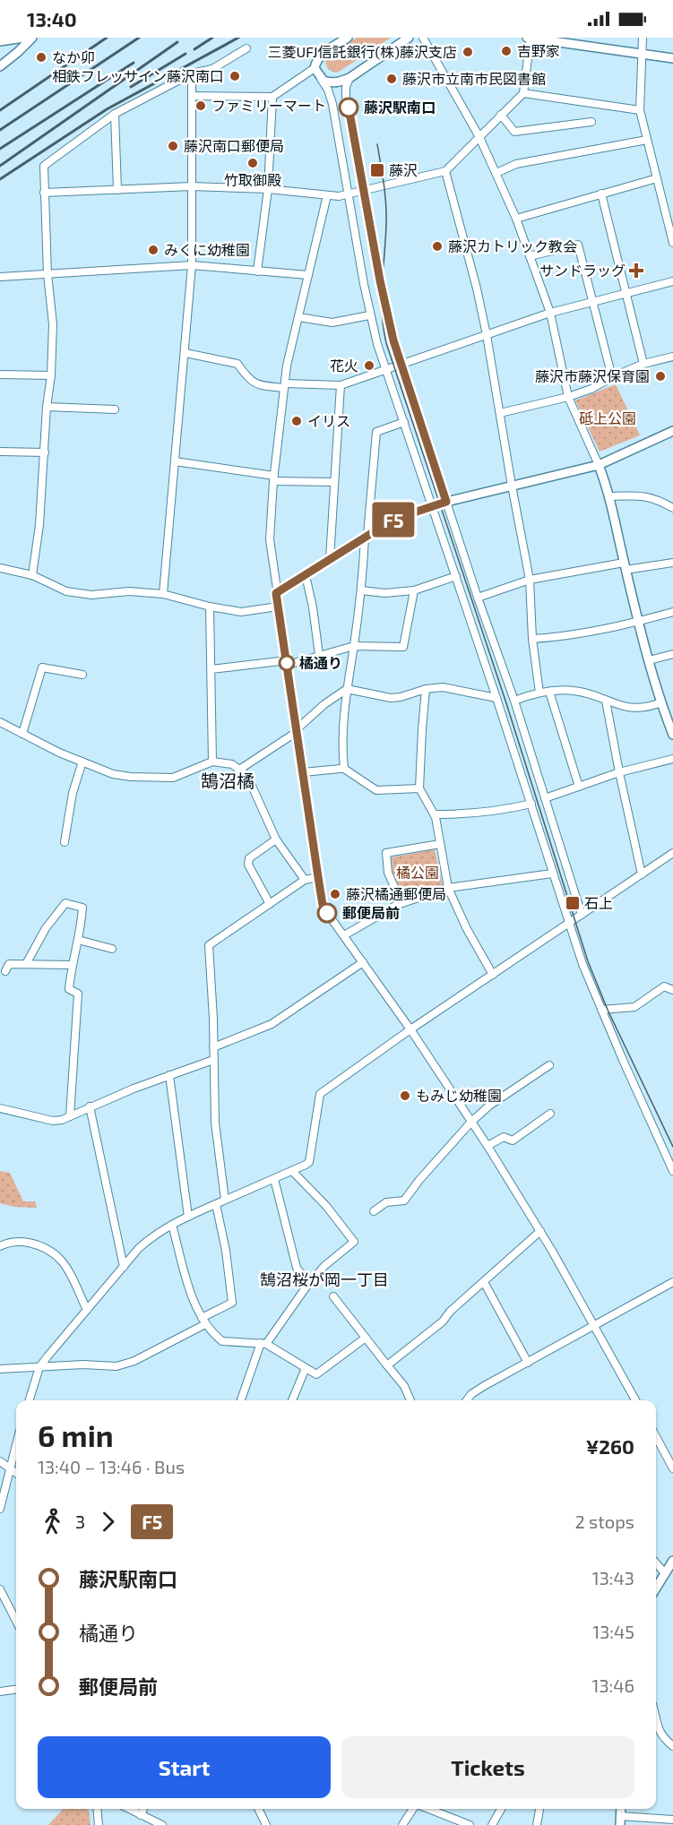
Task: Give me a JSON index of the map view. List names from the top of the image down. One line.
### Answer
{"districts":["鵠沼橘","鵠沼桜が岡一丁目"],"parks":["砥上公園","橘公園"],"places":{"other":["吉野家","三菱UFJ信託銀行(株)藤沢支店","なか卯","相鉄フレッサイン藤沢南口","藤沢市立南市民図書館","ファミリーマート","藤沢駅南口","藤沢南口郵便局","竹取御殿","藤沢カトリック教会","みくに幼稚園","花火","藤沢市藤沢保育園","イリス","橘通り","藤沢橘通郵便局","郵便局前","もみじ幼稚園"],"transit":["藤沢","石上"],"health":["サンドラッグ"]},"lines":["bus line F5"],"page":{"status":"13:40","on_map":"F5","heading":["6 min","13:40 – 13:46 · Bus","¥260"],"legs":["3","F5","2 stops"],"list":[{"name":"藤沢駅南口","value":"13:43"},{"name":"橘通り","value":"13:45"},{"name":"郵便局前","value":"13:46"}],"buttons":["Start","Tickets"]}}
